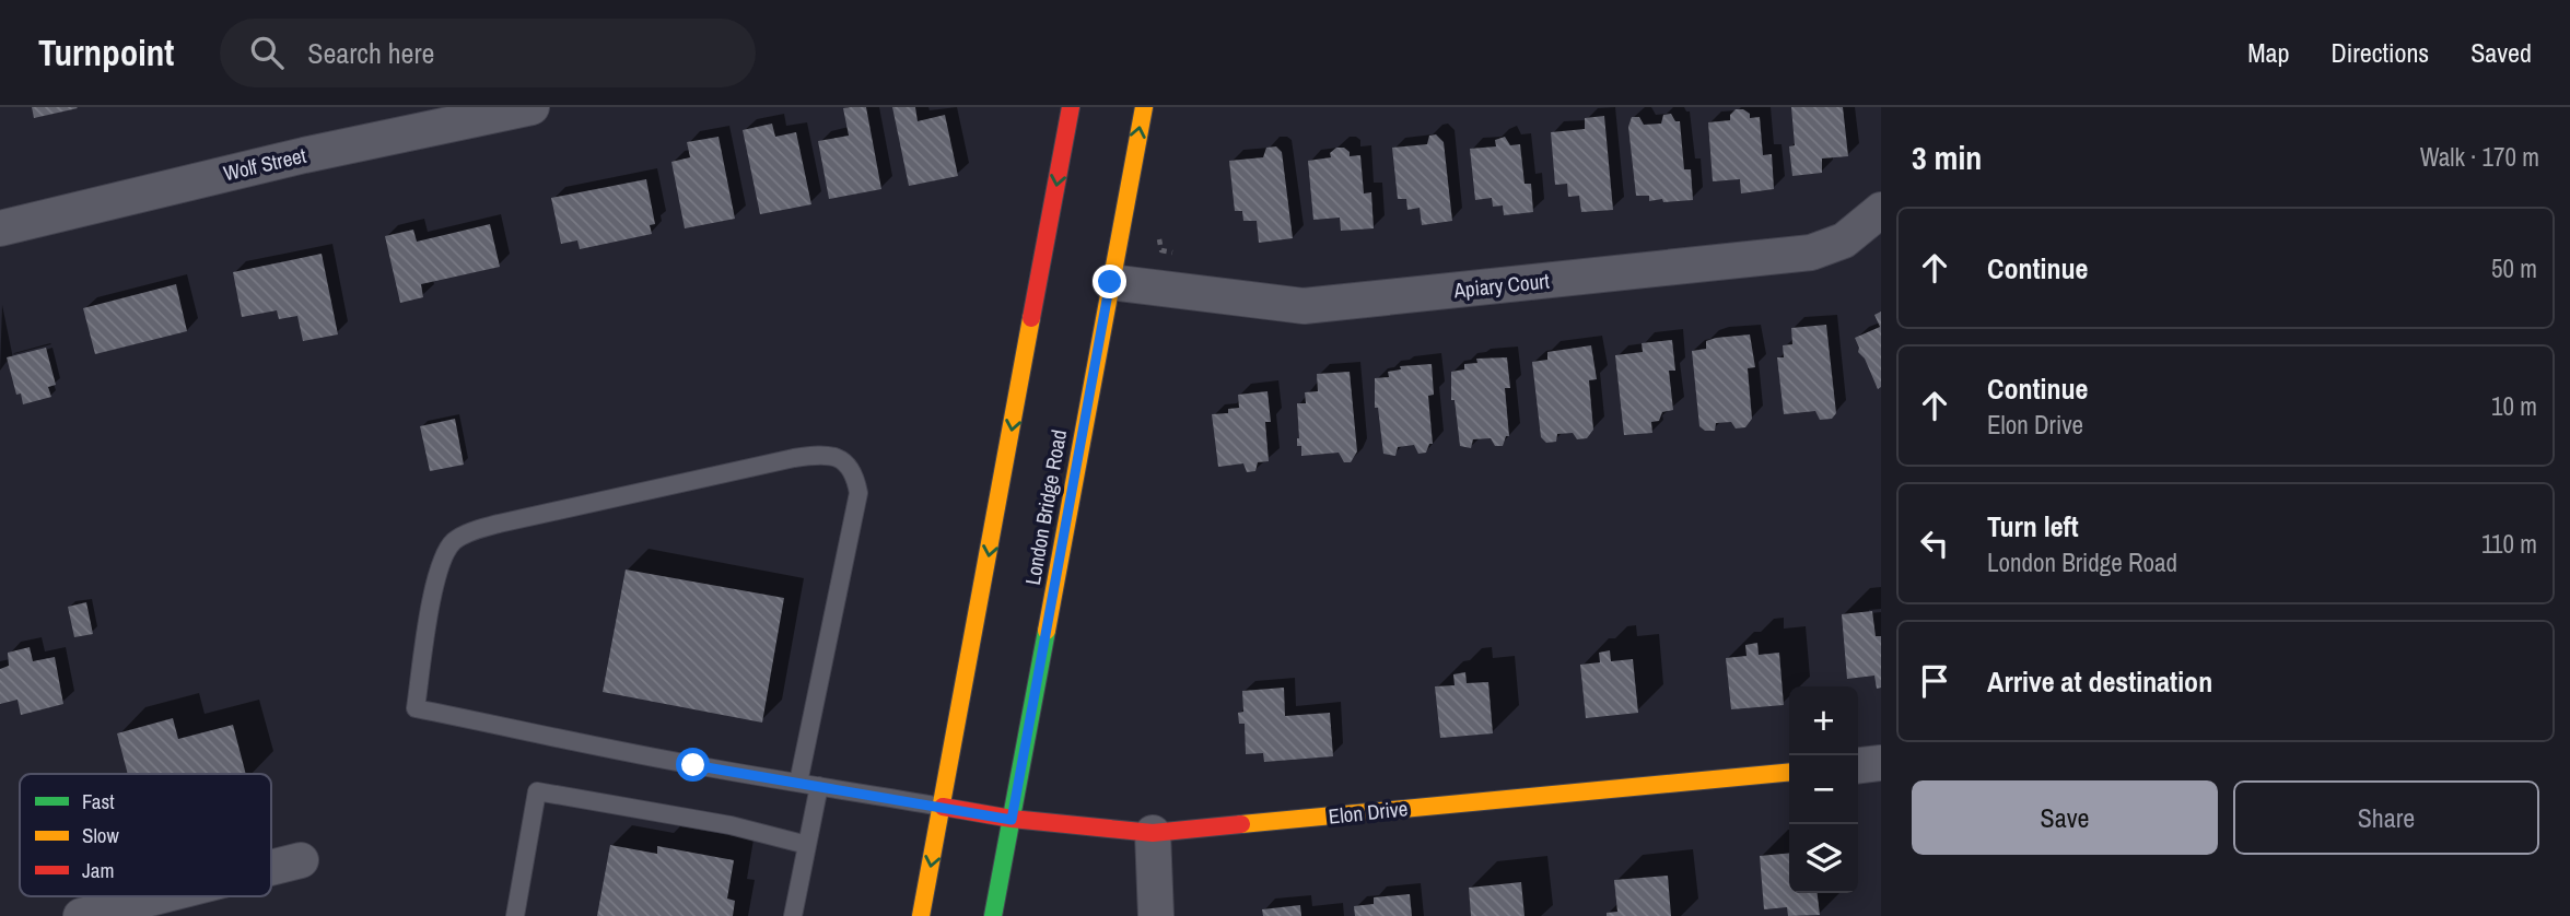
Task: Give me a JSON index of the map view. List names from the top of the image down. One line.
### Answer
{"streets":{"main road":["London Bridge Road","Elon Drive"],"street":["Wolf Street","Apiary Court"]},"crossings":[["Apiary Court","London Bridge Road"],["London Bridge Road","Elon Drive"]],"legend":["Fast","Slow","Jam"],"page":{"header":"Turnpoint","search":"Search here","nav":["Map","Directions","Saved"],"heading":["3 min","Walk · 170 m"],"list":[["Continue","50 m"],["Continue","Elon Drive","10 m"],["Turn left","London Bridge Road","110 m"],"Arrive at destination"],"map_buttons":["+","−"],"buttons":["Save","Share"]}}
